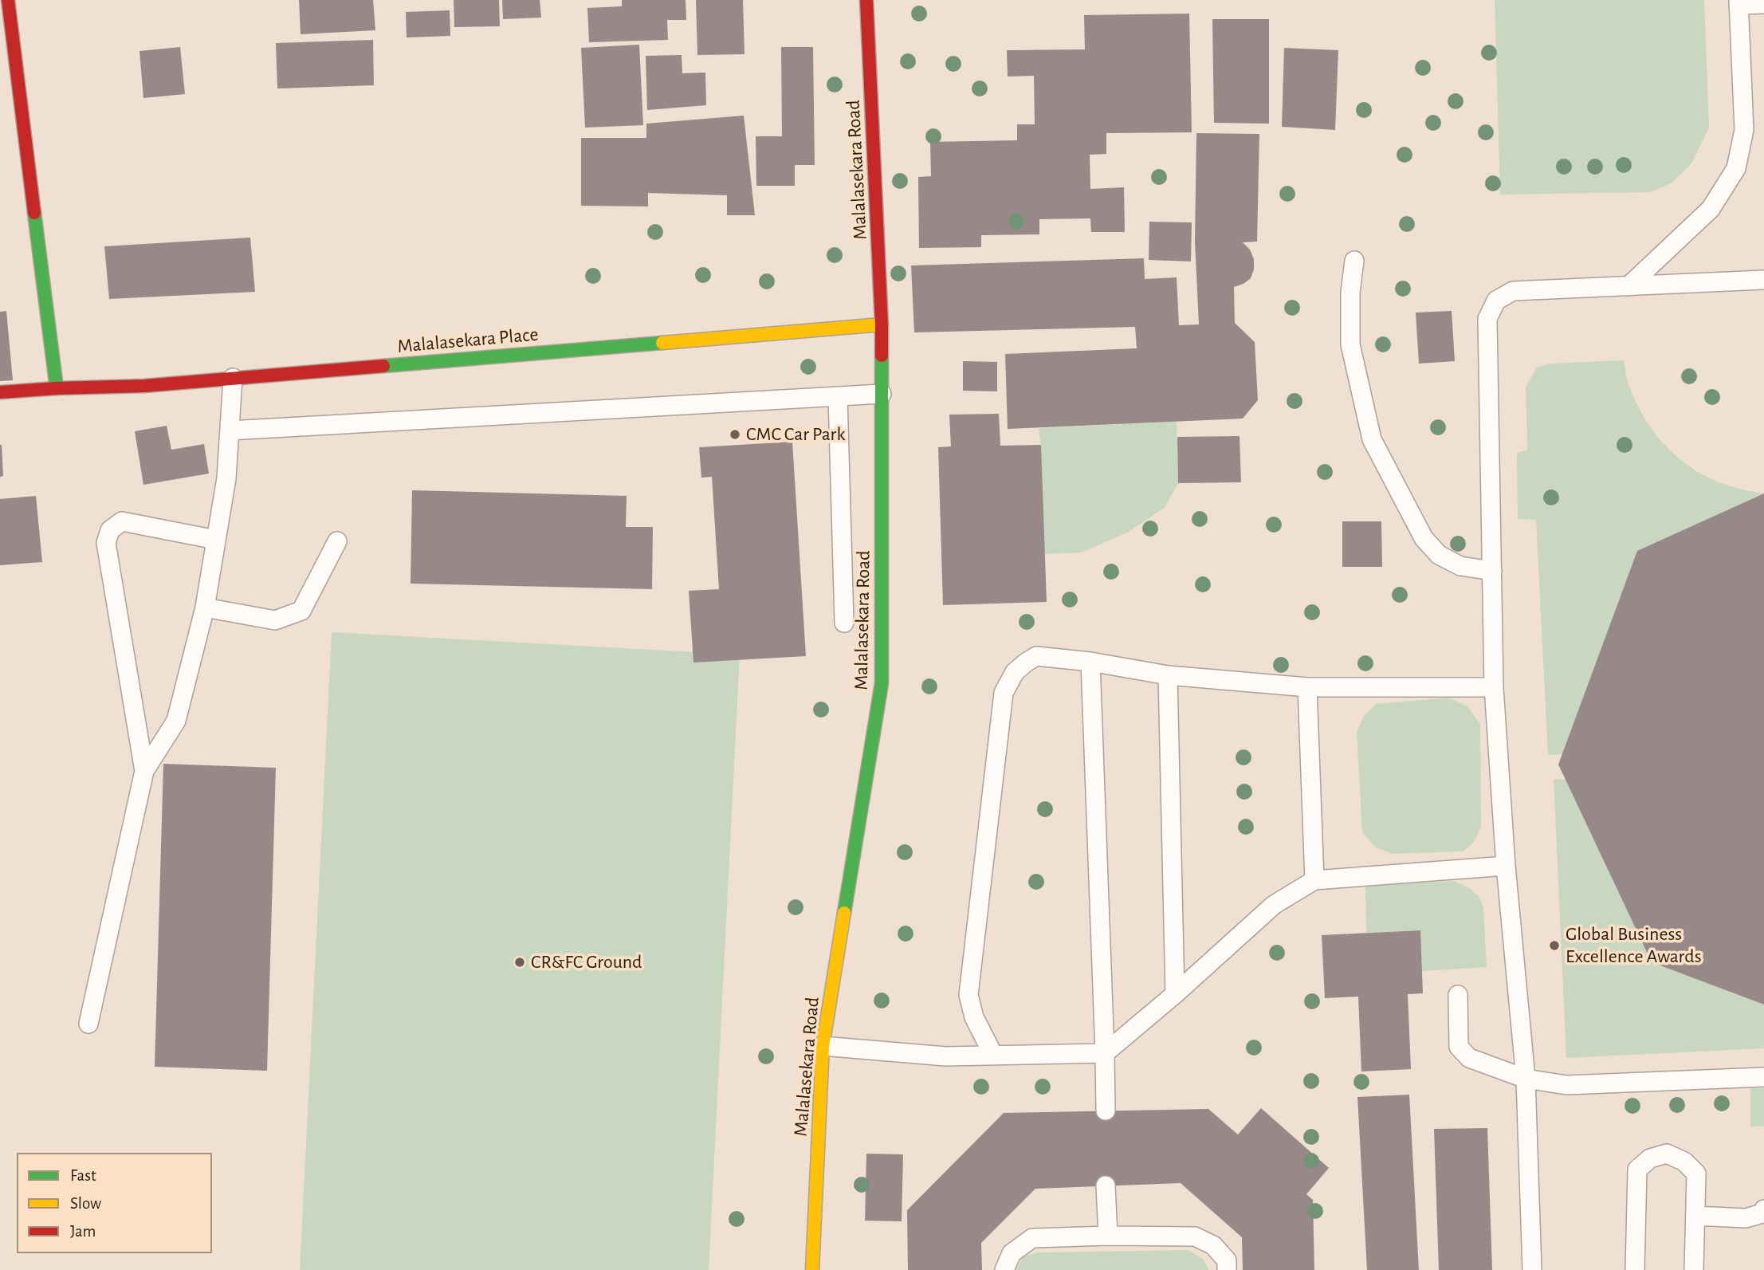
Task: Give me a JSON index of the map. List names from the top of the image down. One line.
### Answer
{"streets":{"street":["Malalasekara Road","Malalasekara Place"]},"crossings":[["Malalasekara Road","Malalasekara Place"]],"places":["CMC Car Park","Global Business Excellence Awards","CR&FC Ground"],"legend":["Fast","Slow","Jam"]}
